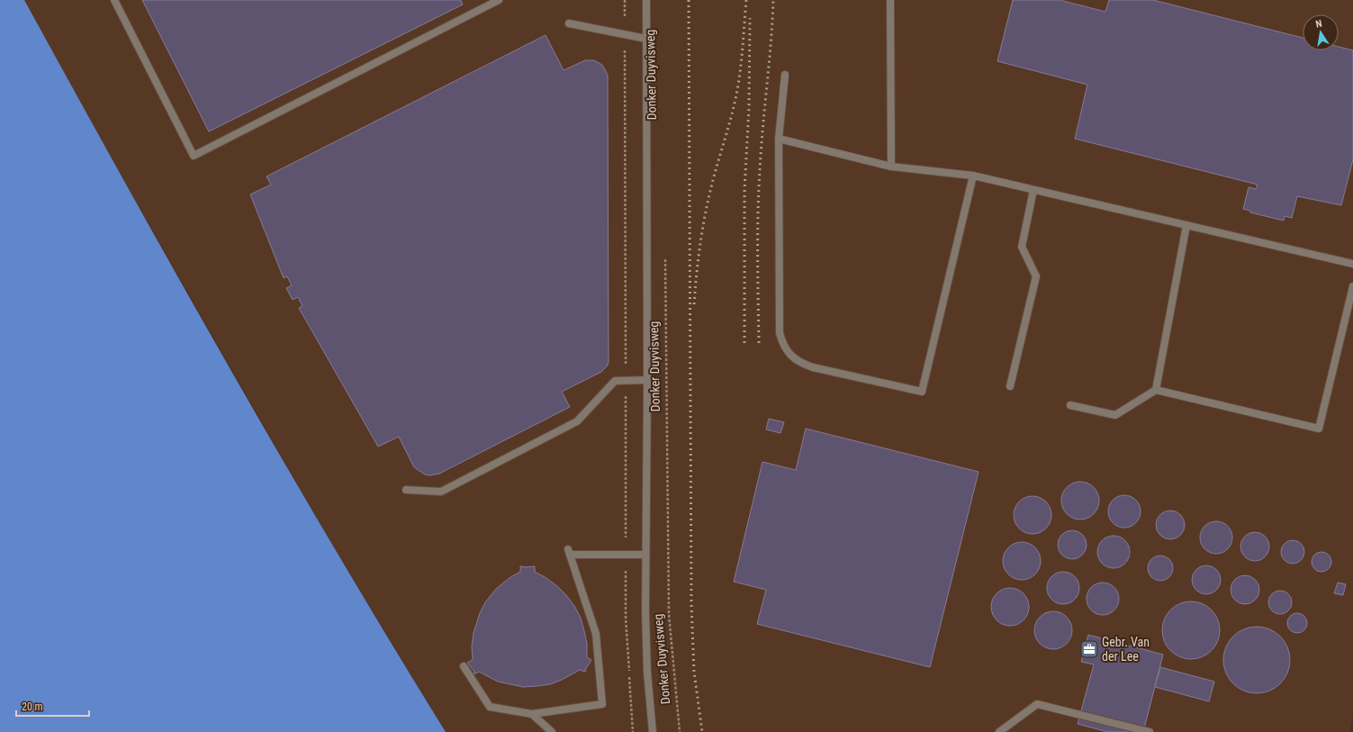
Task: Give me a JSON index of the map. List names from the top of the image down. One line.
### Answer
{"streets":{"street":["Donker Duyvisweg"]},"places":{"office":["Gebr. Van der Lee"]},"scale_bar":"20 m","north":"top"}
